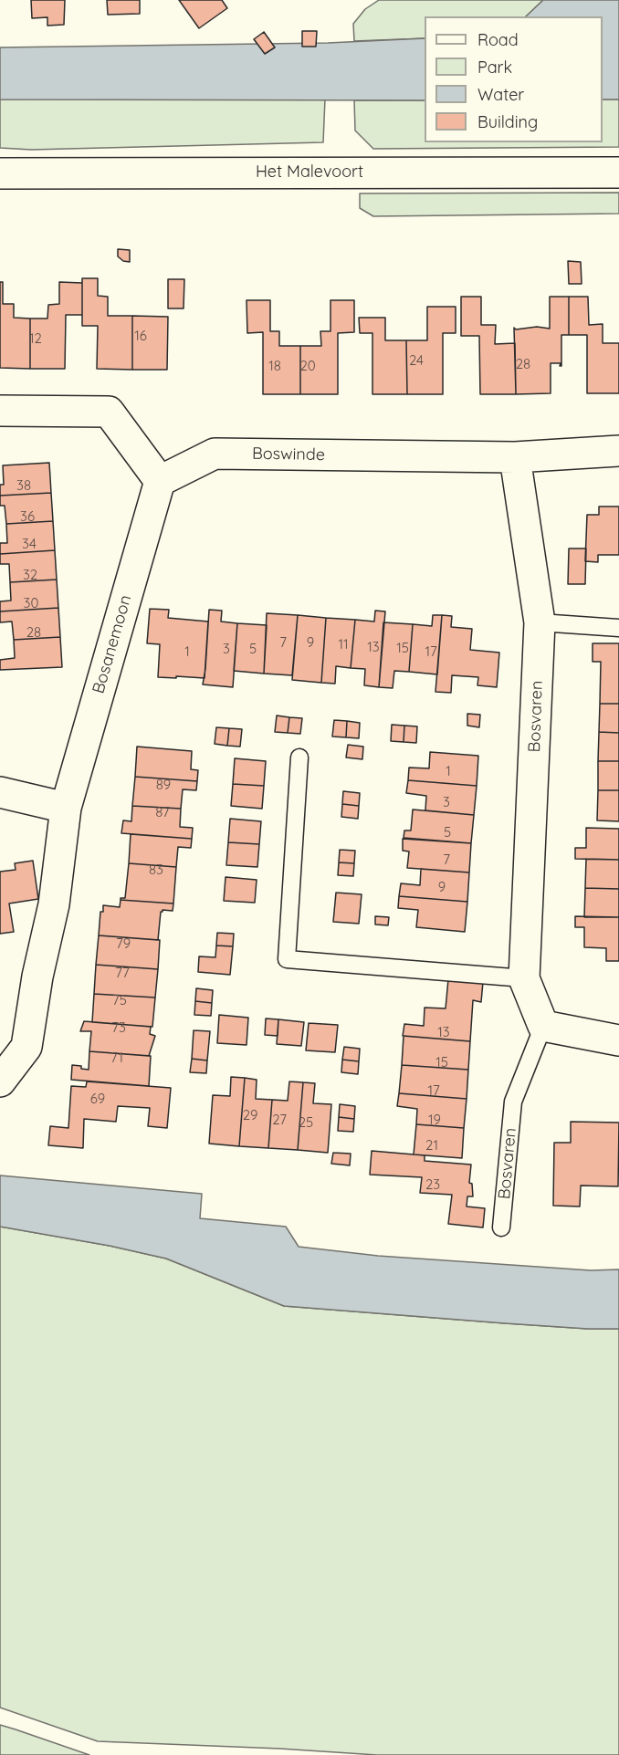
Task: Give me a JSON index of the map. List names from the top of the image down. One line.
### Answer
{"streets":{"street":["Het Malevoort","Boswinde","Bosanemoon","Bosvaren"]},"crossings":[["Boswinde","Bosanemoon"],["Boswinde","Bosvaren"]],"house_numbers":["16","12","24","28","18","20","38","36","34","32","30","28","7","9","11","13","15","3","5","1","17","1","89","3","87","5","7","83","9","79","77","75","73","13","71","15","17","69","29","27","19","25","21","23"],"legend":["Road","Park","Water","Building"]}
